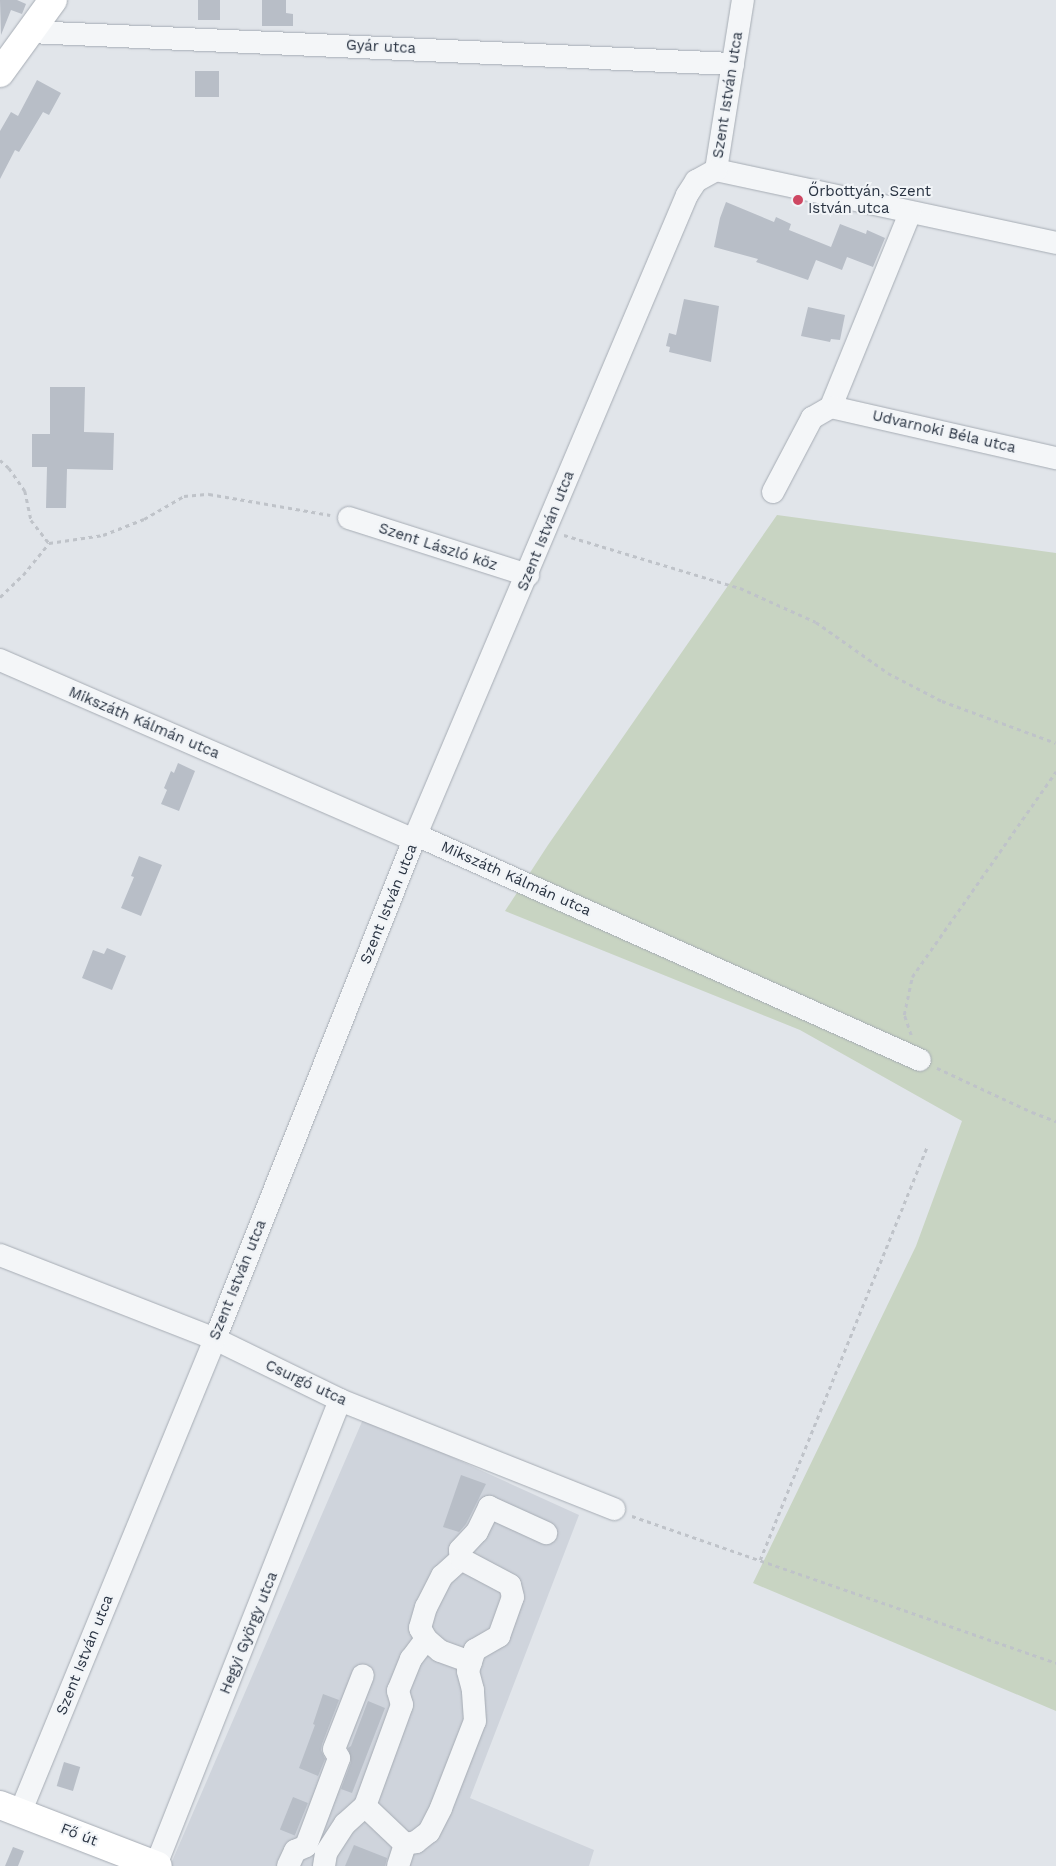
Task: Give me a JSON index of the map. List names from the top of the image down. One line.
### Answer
{"streets":{"main road":["Fő út"],"street":["Gyár utca","Szent István utca","Udvarnoki Béla utca","Szent László köz","Mikszáth Kálmán utca","Csurgó utca","Hegyi György utca"]},"crossings":[["Gyár utca","Szent István utca"],["Szent István utca","Szent László köz"],["Szent István utca","Mikszáth Kálmán utca"],["Szent István utca","Csurgó utca"],["Szent István utca","Fő út"],["Csurgó utca","Hegyi György utca"],["Hegyi György utca","Fő út"]],"places":["Őrbottyán, Szent István utca"]}
